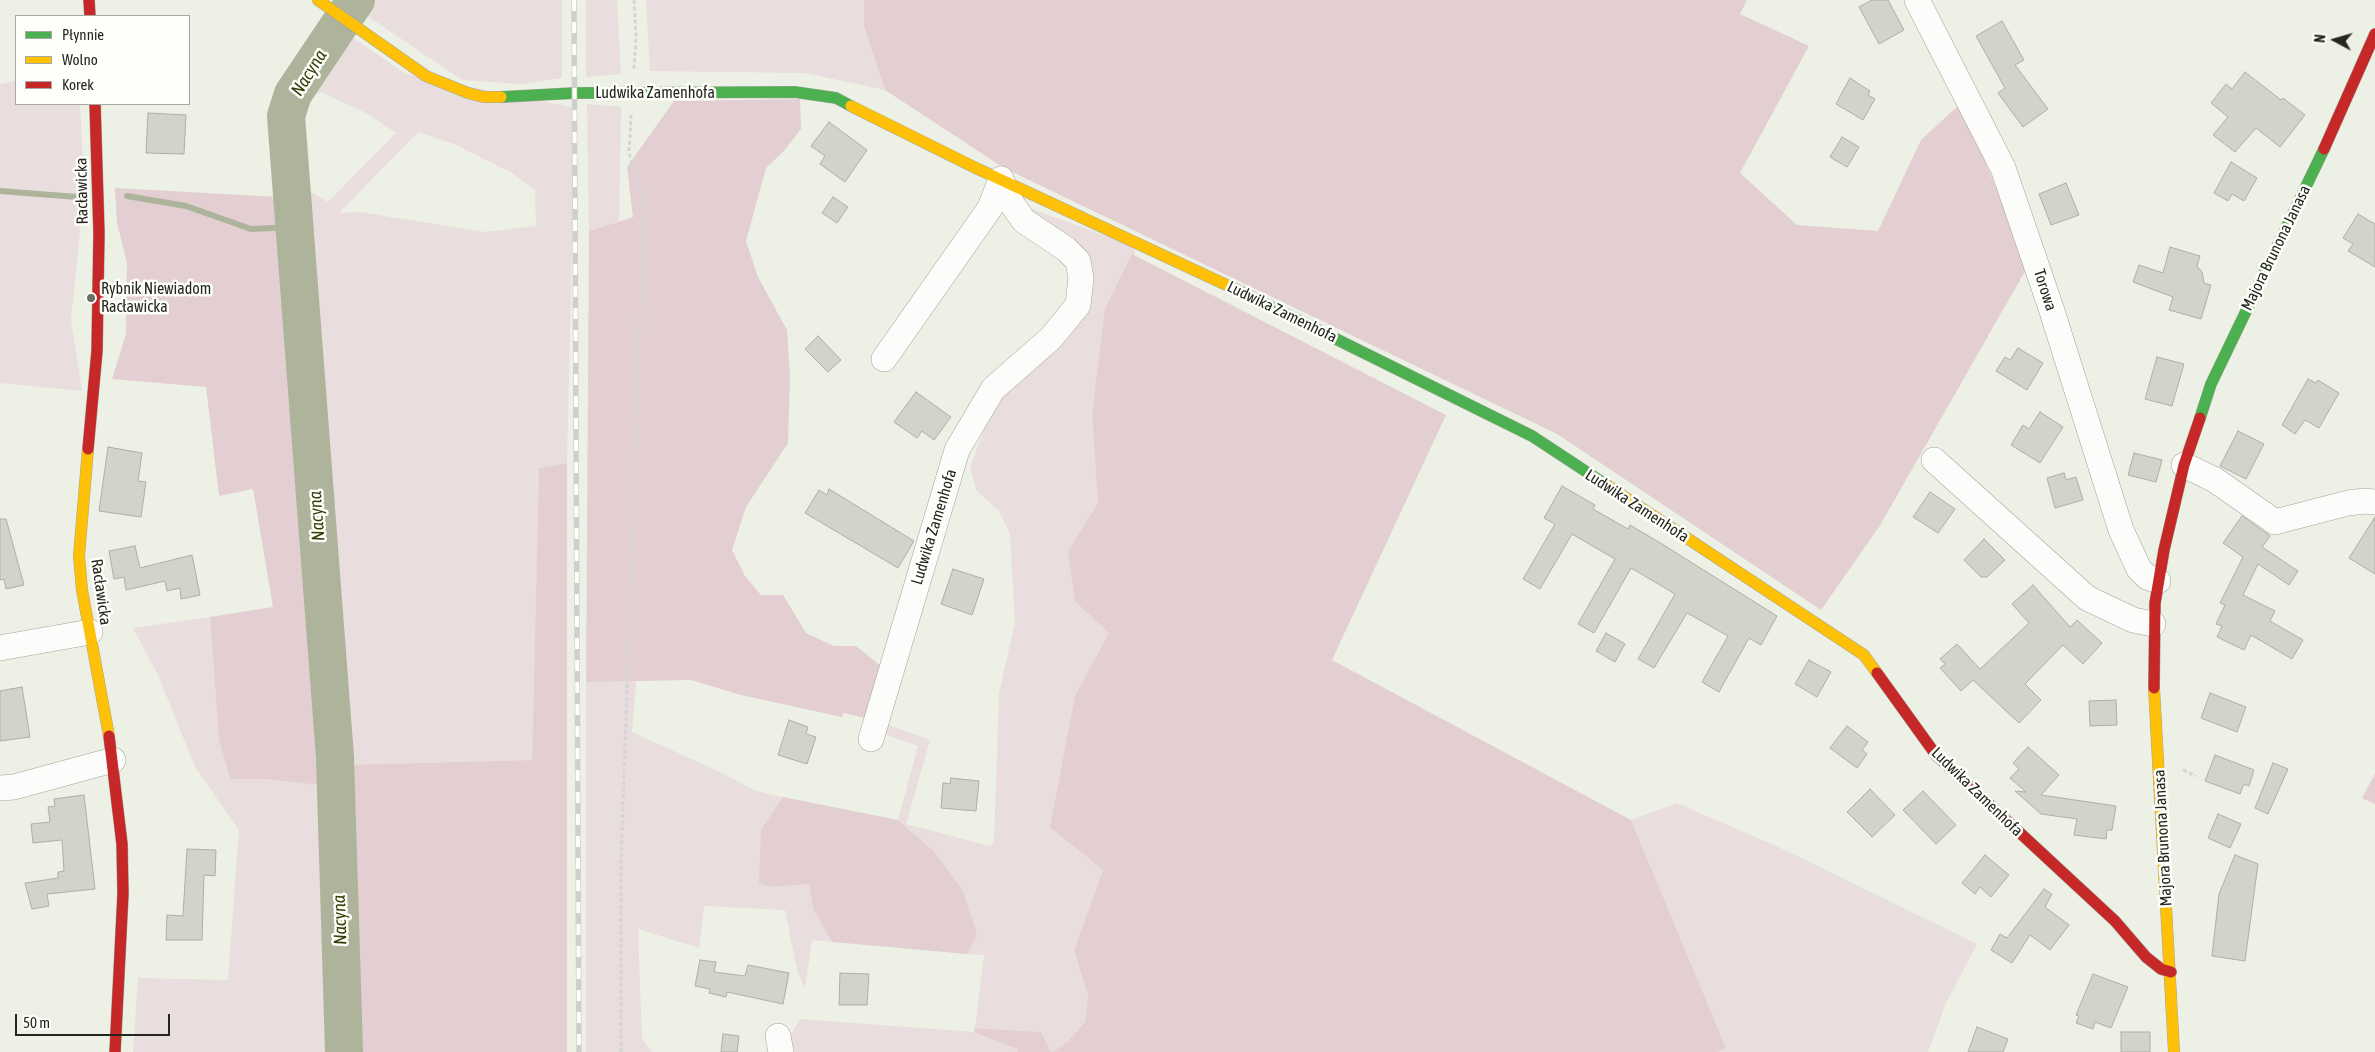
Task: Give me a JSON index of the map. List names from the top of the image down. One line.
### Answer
{"streets":{"street":["Ludwika Zamenhofa","Racławicka","Majora Brunona Janasa","Torowa"]},"crossings":[["Ludwika Zamenhofa","Majora Brunona Janasa"],["Majora Brunona Janasa","Torowa"]],"water":["Nacyna"],"places":["Rybnik Niewiadom Racławicka"],"legend":["Płynnie","Wolno","Korek"],"scale_bar":"50 m","north":"left"}
